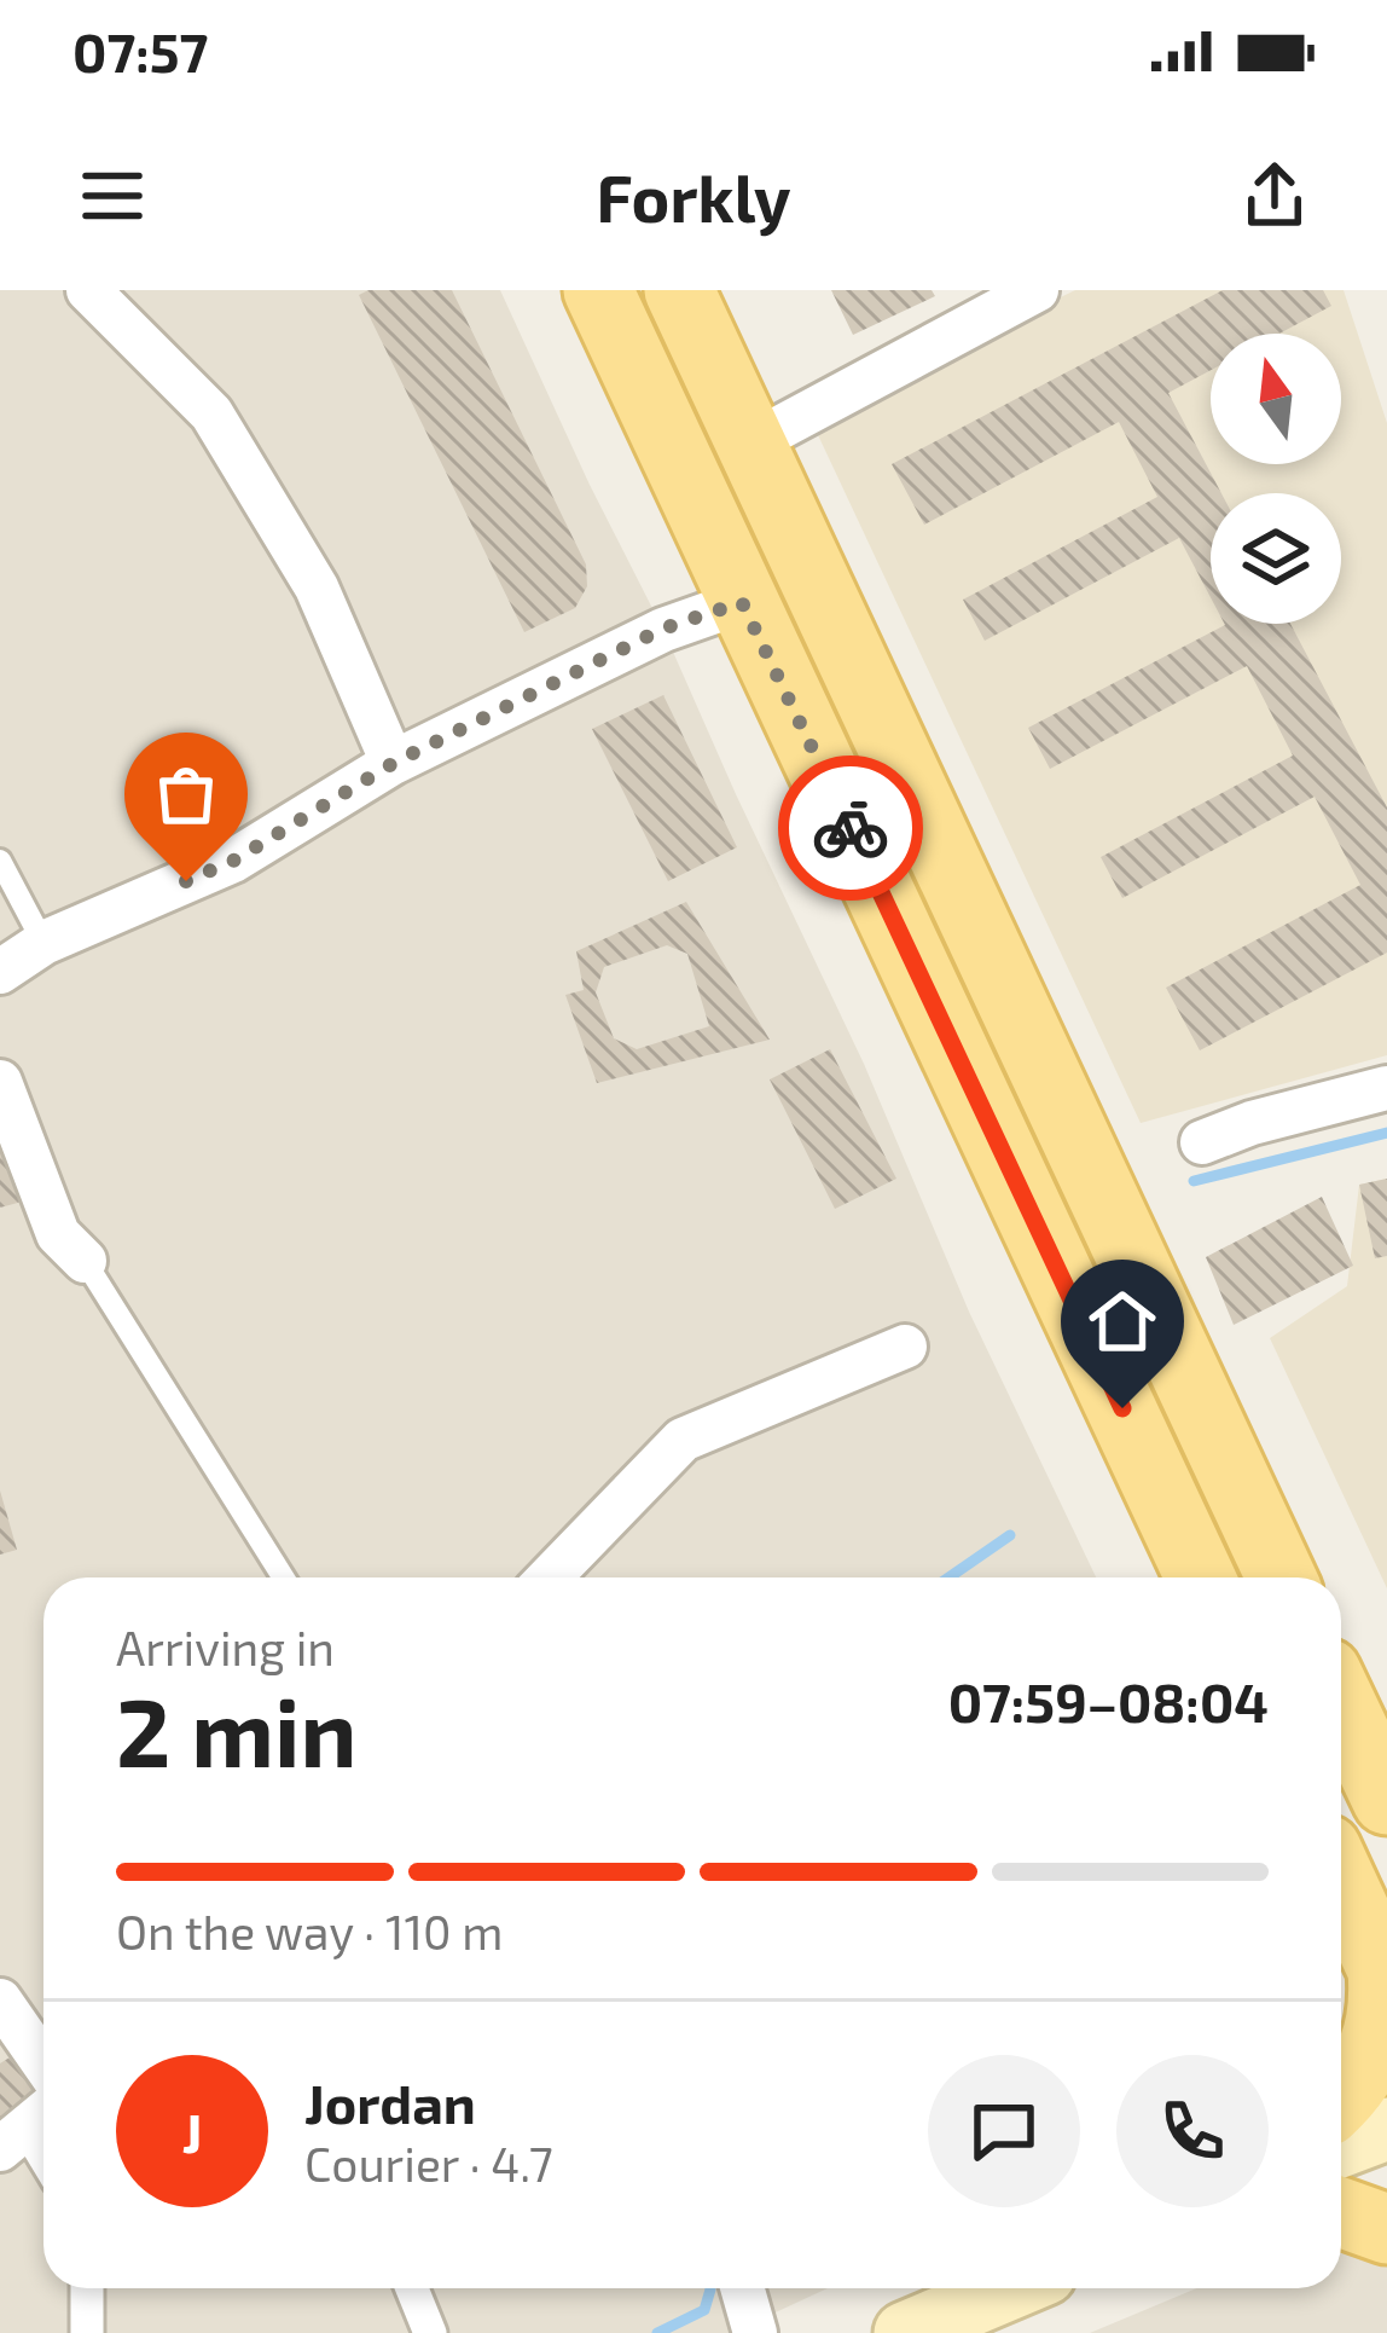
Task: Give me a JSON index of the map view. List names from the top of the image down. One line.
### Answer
{"north":"top","page":{"status":"07:57","header":"Forkly","heading":["2 min","Arriving in","07:59–08:04"],"panel":["Jordan","Courier · 4.7"],"bar":"On the way · 110 m","round":"J"}}
